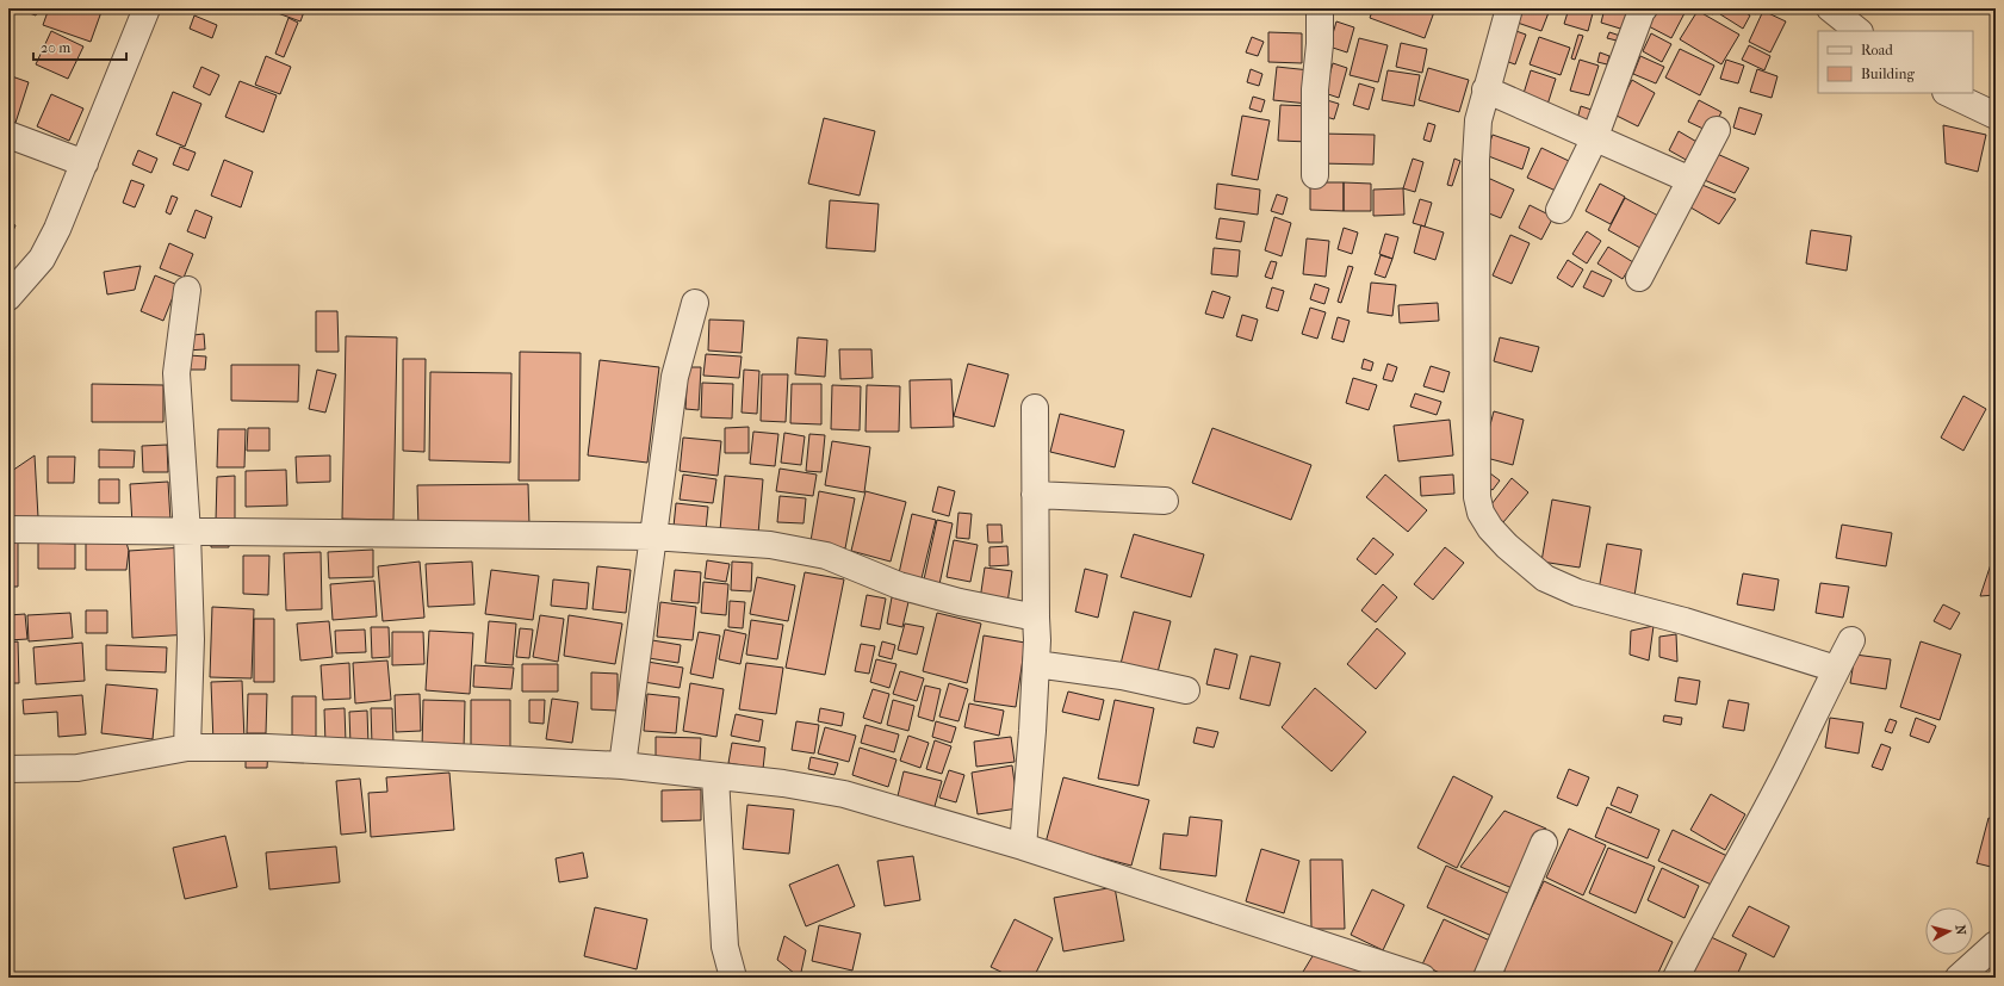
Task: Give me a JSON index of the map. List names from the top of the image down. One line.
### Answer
{"legend":["Road","Building"],"scale_bar":"20 m","north":"right"}
